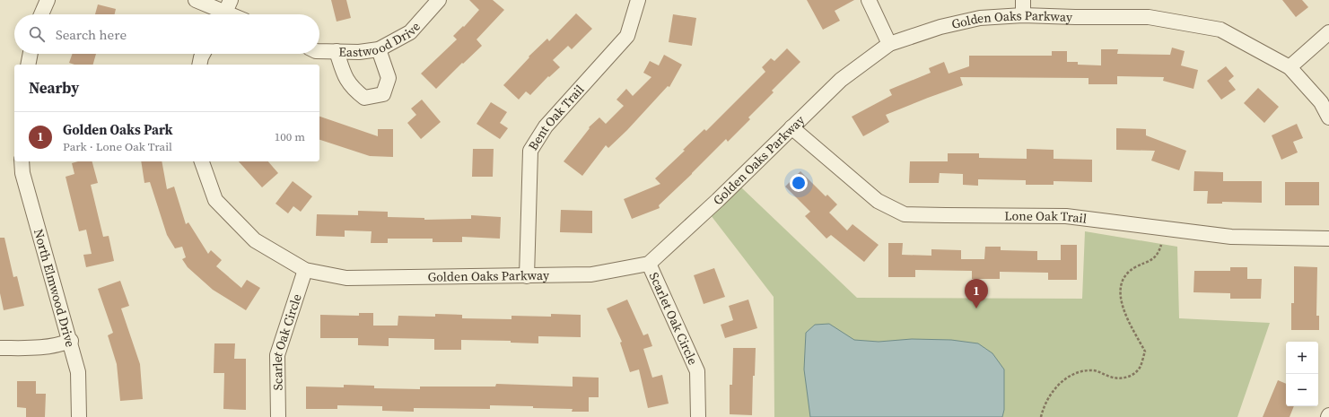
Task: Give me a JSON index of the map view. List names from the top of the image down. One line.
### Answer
{"streets":{"street":["Golden Oaks Parkway","Eastwood Drive","Bent Oak Trail","Lone Oak Trail","North Elmwood Drive","Scarlet Oak Circle"]},"crossings":[["Golden Oaks Parkway","Bent Oak Trail"],["Golden Oaks Parkway","Lone Oak Trail"],["Golden Oaks Parkway","Scarlet Oak Circle"]],"page":{"search":"Search here","heading":"Nearby","list":[{"mark":"1","name":"Golden Oaks Park","note":"Park · Lone Oak Trail","value":"100 m"}],"pins":"1","map_buttons":["+","−"]}}
